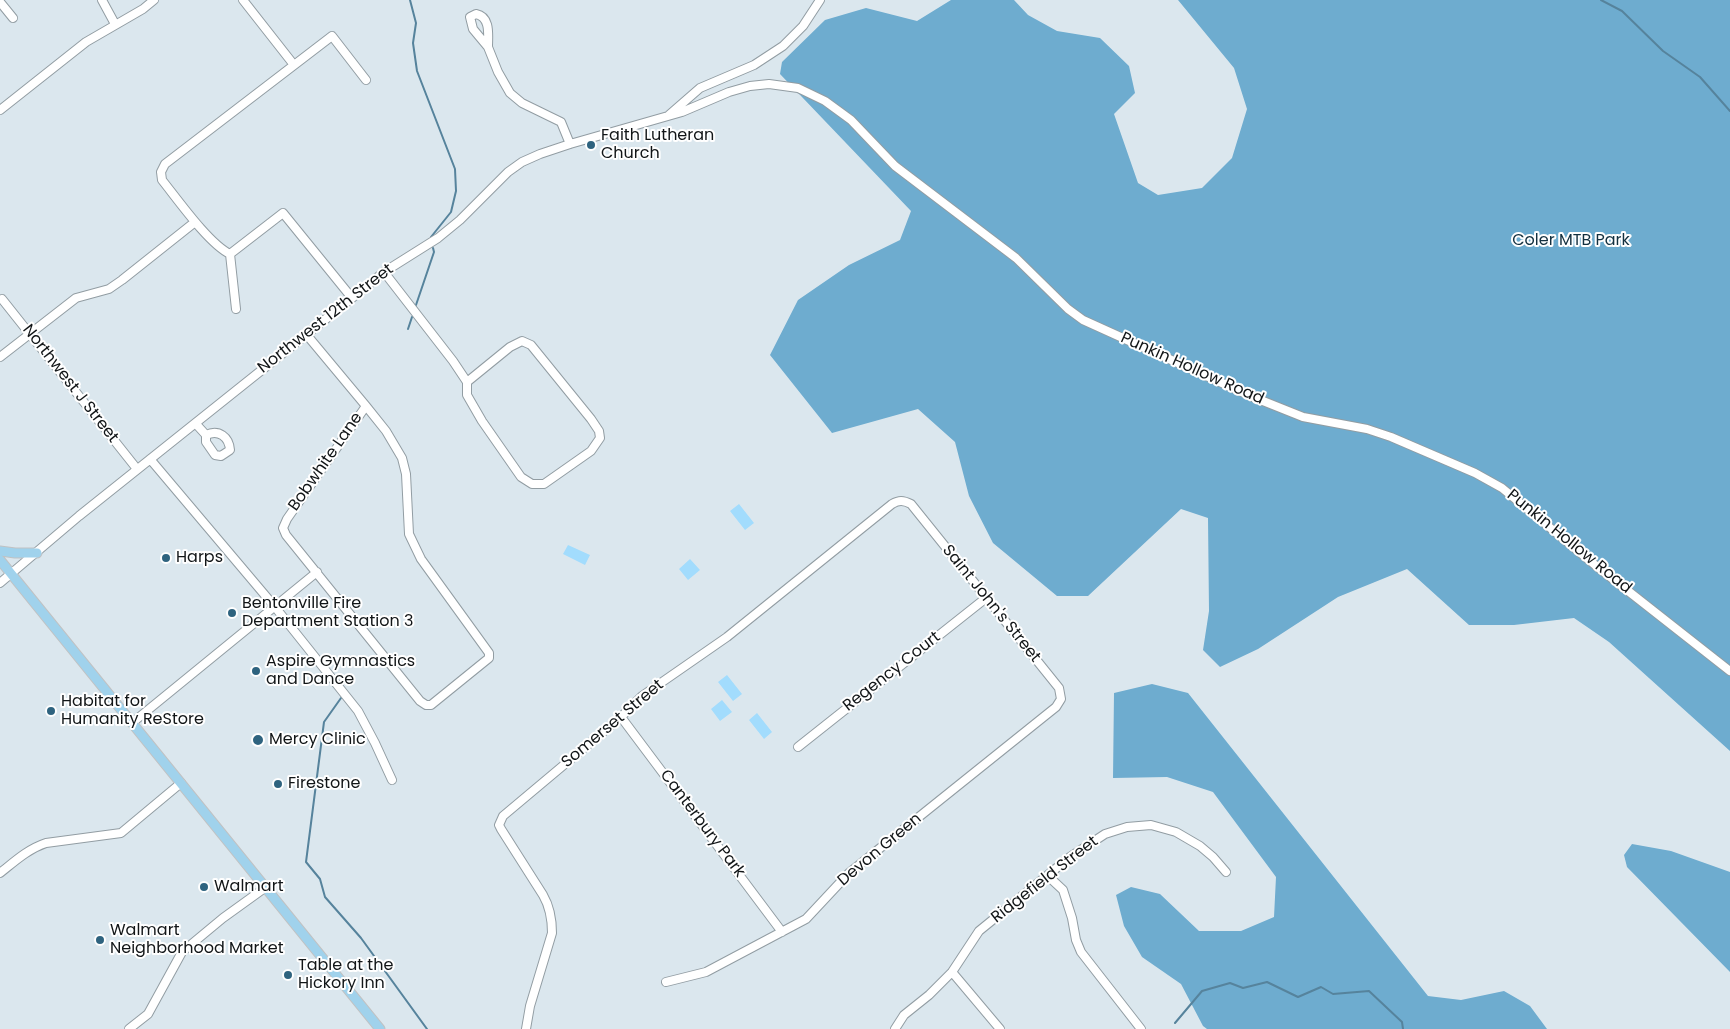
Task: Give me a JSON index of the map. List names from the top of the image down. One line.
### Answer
{"streets":{"street":["Northwest 12th Street","Punkin Hollow Road","Northwest J Street","Bobwhite Lane","Saint John's Street","Regency Court","Somerset Street","Canterbury Park","Devon Green","Ridgefield Street"]},"crossings":[["Northwest 12th Street","Punkin Hollow Road"],["Northwest 12th Street","Northwest J Street"],["Saint John's Street","Regency Court"],["Saint John's Street","Somerset Street"],["Saint John's Street","Devon Green"],["Somerset Street","Canterbury Park"],["Canterbury Park","Devon Green"]],"parks":["Coler MTB Park"],"places":["Faith Lutheran Church","Harps","Bentonville Fire Department Station 3","Aspire Gymnastics and Dance","Habitat for Humanity ReStore","Mercy Clinic","Firestone","Walmart","Walmart Neighborhood Market","Table at the Hickory Inn"]}
